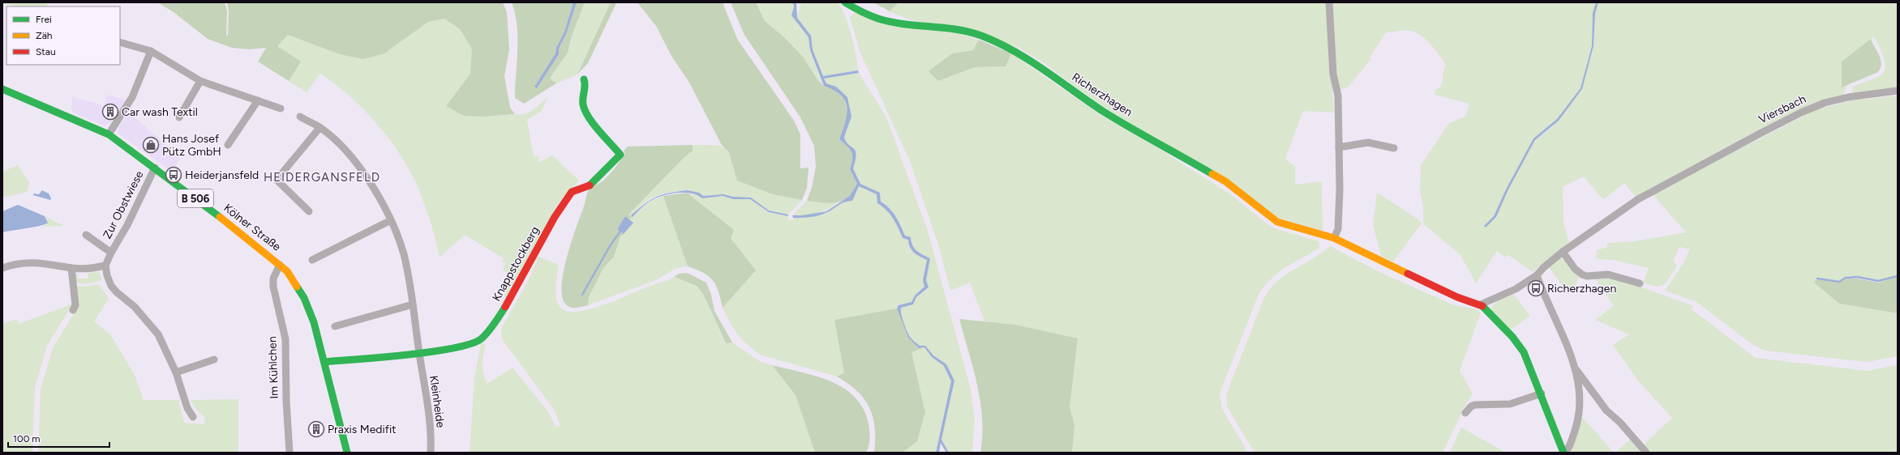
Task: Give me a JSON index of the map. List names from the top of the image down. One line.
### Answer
{"streets":{"street":["Richerzhagen","Viersbach","B 506","Zur Obstwiese","Kölner Straße","Knappstockberg","Im Kühlchen","Kleinheide"]},"crossings":[["Zur Obstwiese","Kölner Straße"],["Kölner Straße","Knappstockberg"],["Kölner Straße","Im Kühlchen"],["Knappstockberg","Kleinheide"]],"districts":["HEIDERGANSFELD"],"places":{"building":["Car wash Textil","Praxis Medifit"],"shop":["Hans Josef Pütz GmbH"],"bus stop":["Heiderjansfeld","Richerzhagen"]},"legend":["Frei","Zäh","Stau"],"scale_bar":"100 m"}
